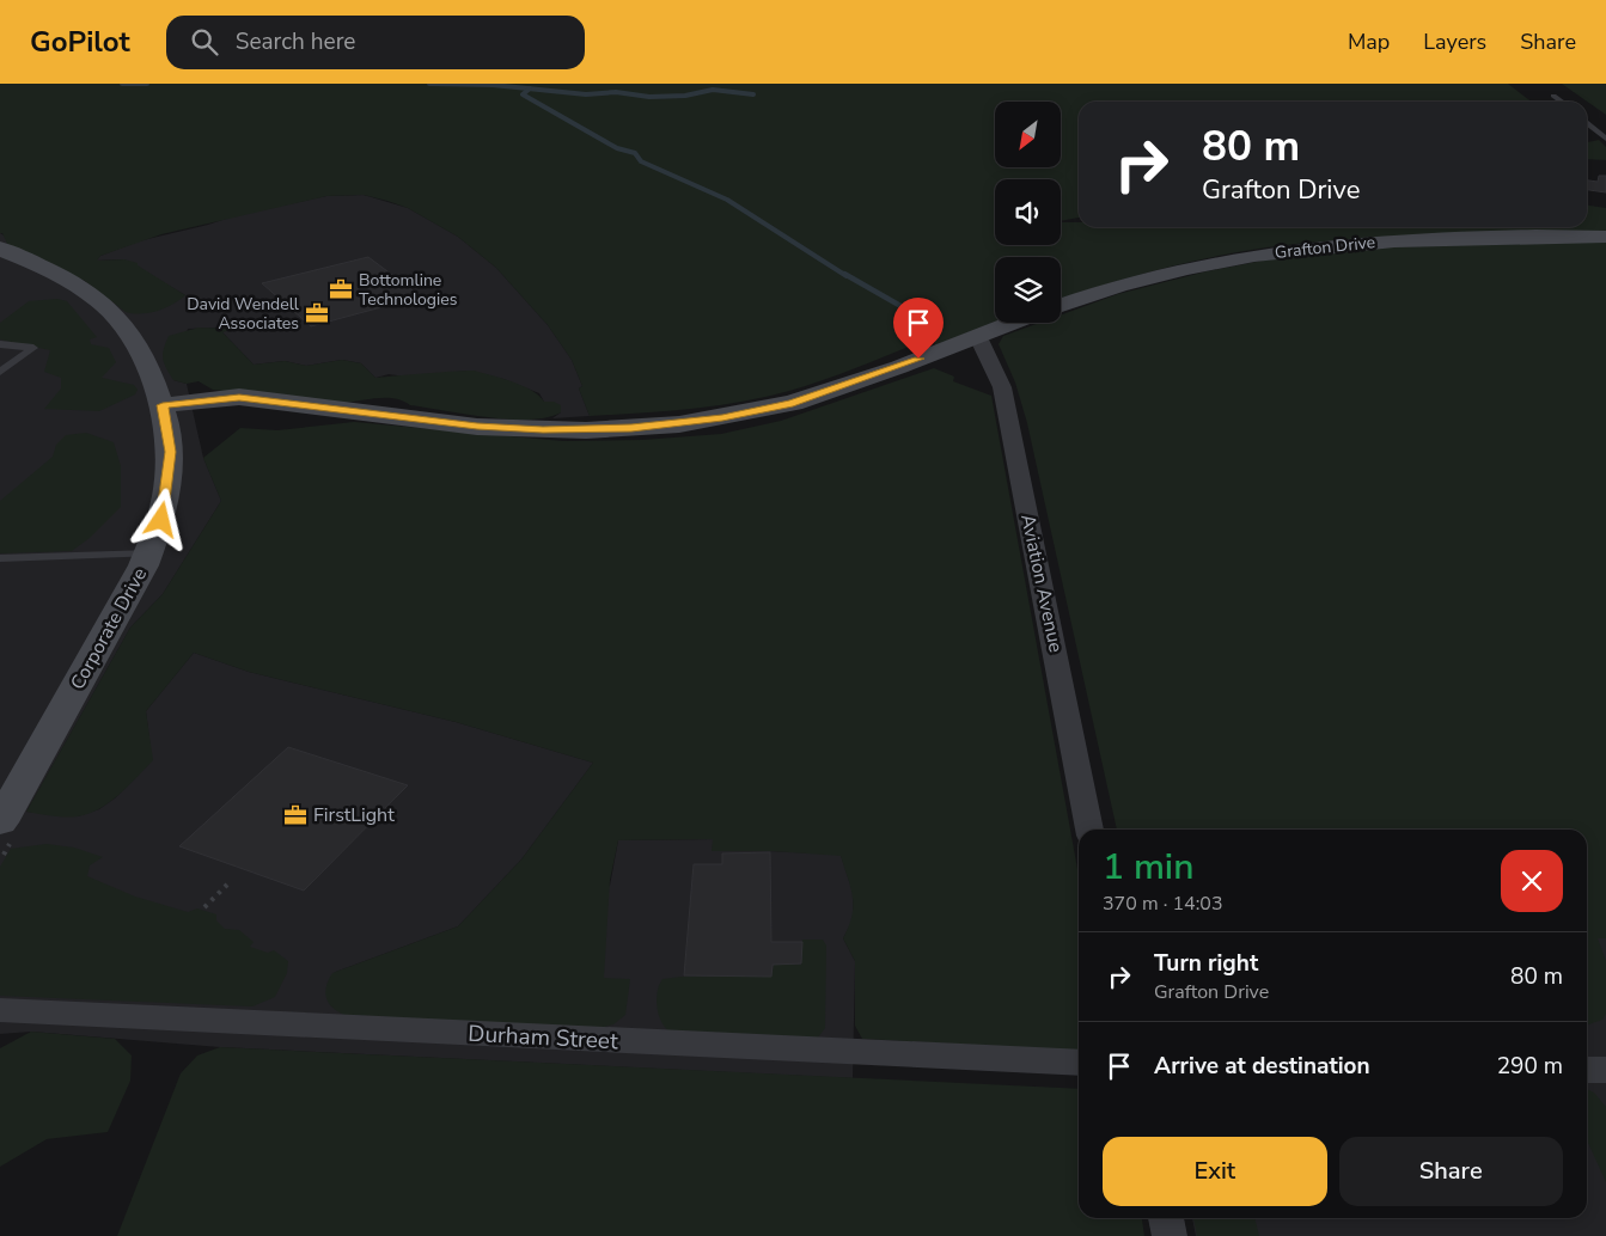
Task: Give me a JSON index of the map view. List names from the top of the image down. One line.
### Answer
{"streets":{"street":["Grafton Drive","Aviation Avenue","Corporate Drive","Durham Street"]},"places":{"office":["Bottomline Technologies","David Wendell Associates","FirstLight"]},"north":"bottom left","page":{"header":"GoPilot","search":"Search here","nav":["Map","Layers","Share"],"turn":["80 m","Grafton Drive"],"heading":["1 min","370 m · 14:03"],"list":[{"name":"Turn right","note":"Grafton Drive","value":"80 m"},{"name":"Arrive at destination","value":"290 m"}],"buttons":["Exit","Share"]}}
